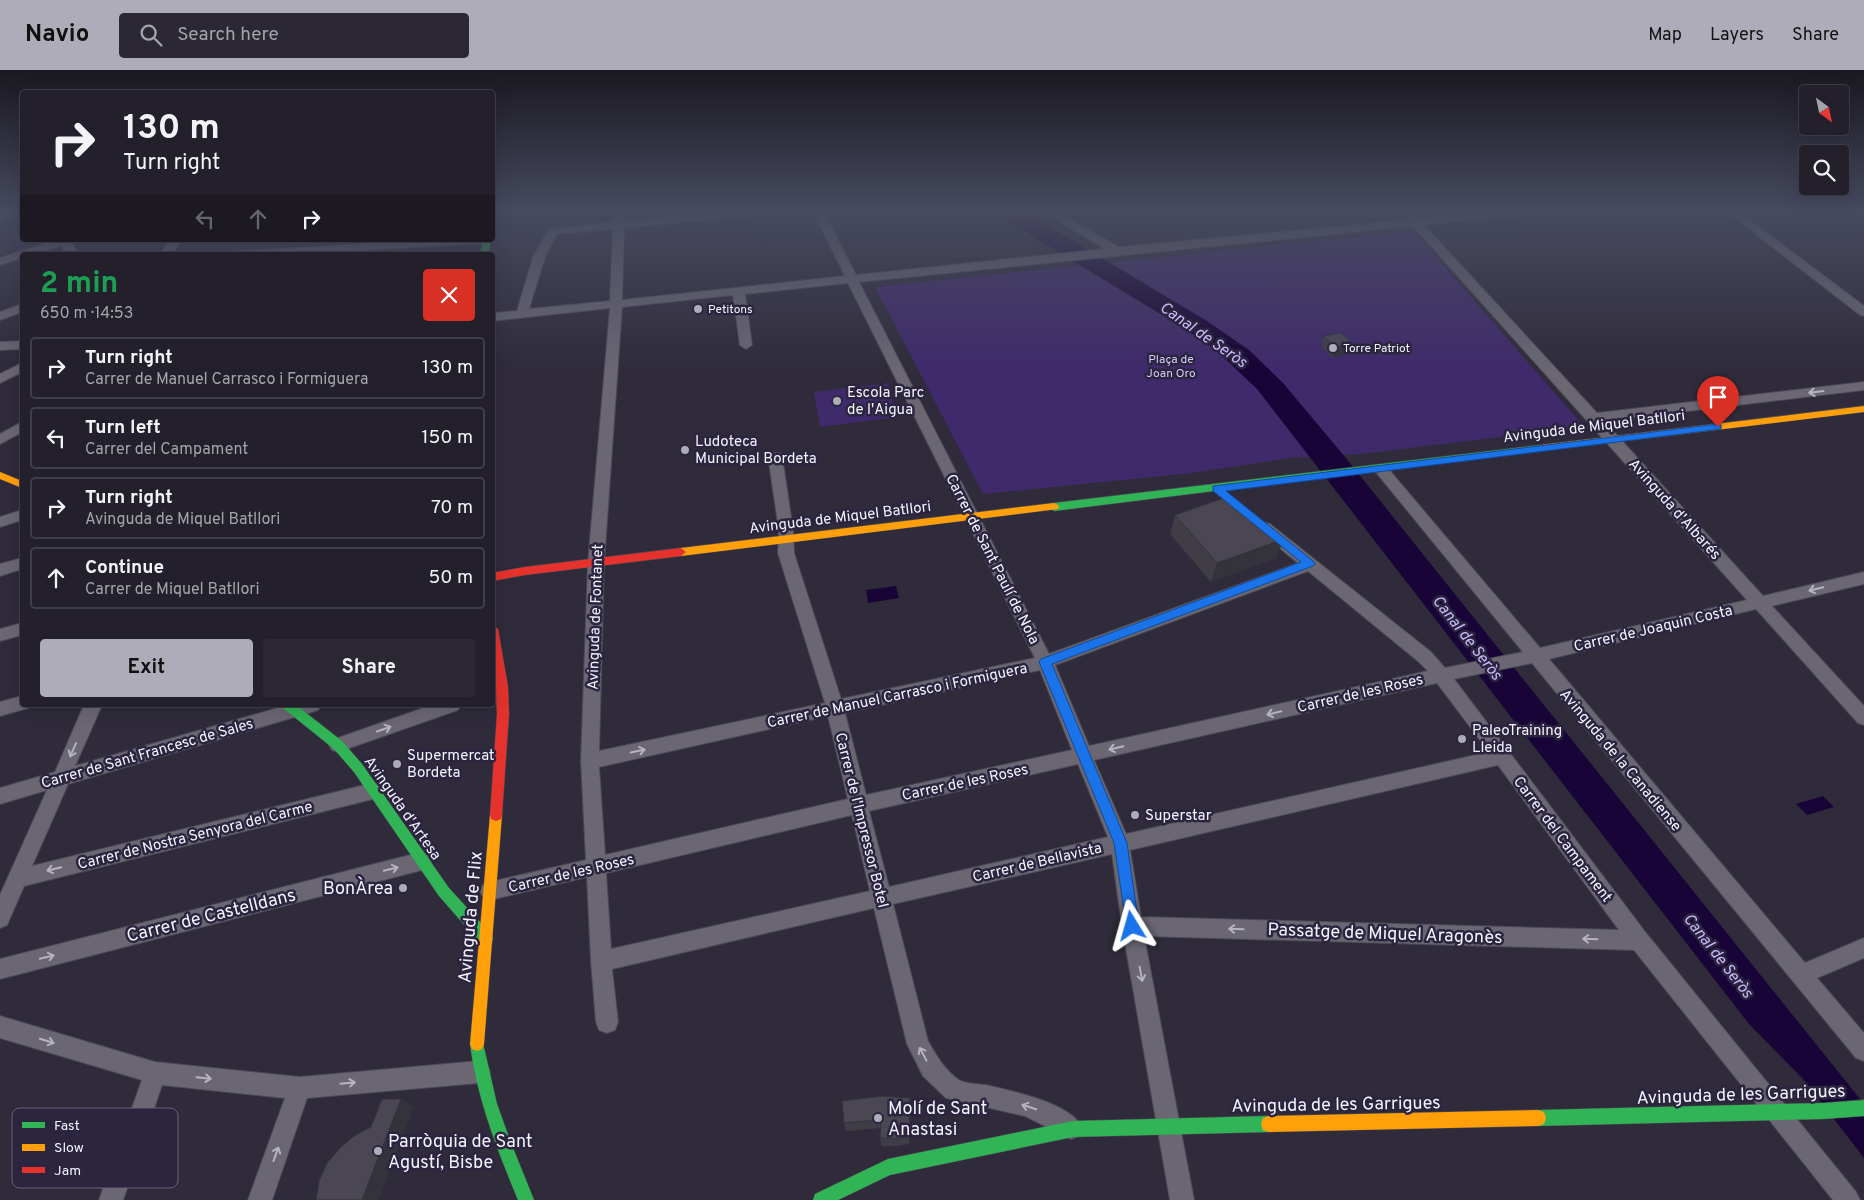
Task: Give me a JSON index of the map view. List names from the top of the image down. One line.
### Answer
{"streets":{"main road":["Avinguda de Miquel Batllori","Avinguda d'Artesa","Avinguda de Flix","Avinguda de les Garrigues"],"street":["Avinguda d'Albarés","Carrer de Sant Paulí de Nola","Avinguda de Fontanet","Carrer de Joaquin Costa","Carrer de les Roses","Carrer de Manuel Carrasco i Formiguera","Carrer de Sant Francesc de Sales","Avinguda de la Canadiense","Carrer de l'Impressor Botel","Carrer de Nostra Senyora del Carme","Carrer del Campament","Carrer de Bellavista","Carrer de Castelldans","Passatge de Miquel Aragonès"]},"crossings":[["Avinguda de Miquel Batllori","Avinguda d'Albarés"],["Avinguda de Miquel Batllori","Carrer de Sant Paulí de Nola"],["Avinguda de Miquel Batllori","Avinguda de Fontanet"],["Avinguda de Miquel Batllori","Avinguda de la Canadiense"],["Avinguda de Miquel Batllori","Carrer de l'Impressor Botel"],["Avinguda d'Albarés","Carrer de Joaquin Costa"],["Carrer de Sant Paulí de Nola","Carrer de les Roses"],["Carrer de Sant Paulí de Nola","Carrer de Manuel Carrasco i Formiguera"],["Carrer de Sant Paulí de Nola","Carrer de Bellavista"],["Carrer de Sant Paulí de Nola","Passatge de Miquel Aragonès"],["Carrer de Sant Paulí de Nola","Avinguda de les Garrigues"],["Avinguda de Fontanet","Carrer de les Roses"],["Avinguda de Fontanet","Carrer de Manuel Carrasco i Formiguera"],["Avinguda de Fontanet","Carrer de Bellavista"],["Carrer de Joaquin Costa","Carrer de les Roses"],["Carrer de Joaquin Costa","Avinguda de la Canadiense"],["Carrer de Joaquin Costa","Carrer del Campament"],["Carrer de les Roses","Carrer de l'Impressor Botel"],["Carrer de les Roses","Carrer del Campament"],["Carrer de les Roses","Avinguda de Flix"],["Carrer de Manuel Carrasco i Formiguera","Carrer de l'Impressor Botel"],["Carrer de Manuel Carrasco i Formiguera","Carrer del Campament"],["Carrer de Sant Francesc de Sales","Avinguda d'Artesa"],["Avinguda d'Artesa","Carrer de Nostra Senyora del Carme"],["Avinguda d'Artesa","Carrer de Castelldans"],["Avinguda d'Artesa","Avinguda de Flix"],["Carrer de l'Impressor Botel","Carrer de Bellavista"],["Carrer de l'Impressor Botel","Avinguda de les Garrigues"],["Carrer del Campament","Carrer de Bellavista"],["Carrer del Campament","Passatge de Miquel Aragonès"],["Carrer del Campament","Avinguda de les Garrigues"]],"one_way":["Carrer de les Roses","Carrer de l'Impressor Botel","Carrer de Nostra Senyora del Carme","Carrer de Castelldans","Passatge de Miquel Aragonès"],"water":["Canal de Seròs"],"parks":["Plaça de Joan Oro"],"places":["Petitons","Torre Patriot","Escola Parc de l'Aigua","Ludoteca Municipal Bordeta","PaleoTraining Lleida","Supermercat Bordeta","Superstar","BonÀrea","Molí de Sant Anastasi","Parròquia de Sant Agustí, Bisbe"],"legend":["Fast","Slow","Jam"],"north":"bottom right","page":{"header":"Navio","search":"Search here","nav":["Map","Layers","Share"],"turn":["130 m","Turn right"],"heading":["2 min","650 m · 14:53"],"list":[{"name":"Turn right","note":"Carrer de Manuel Carrasco i Formiguera","value":"130 m"},{"name":"Turn left","note":"Carrer del Campament","value":"150 m"},{"name":"Turn right","note":"Avinguda de Miquel Batllori","value":"70 m"},{"name":"Continue","note":"Carrer de Miquel Batllori","value":"50 m"}],"buttons":["Exit","Share"]}}
